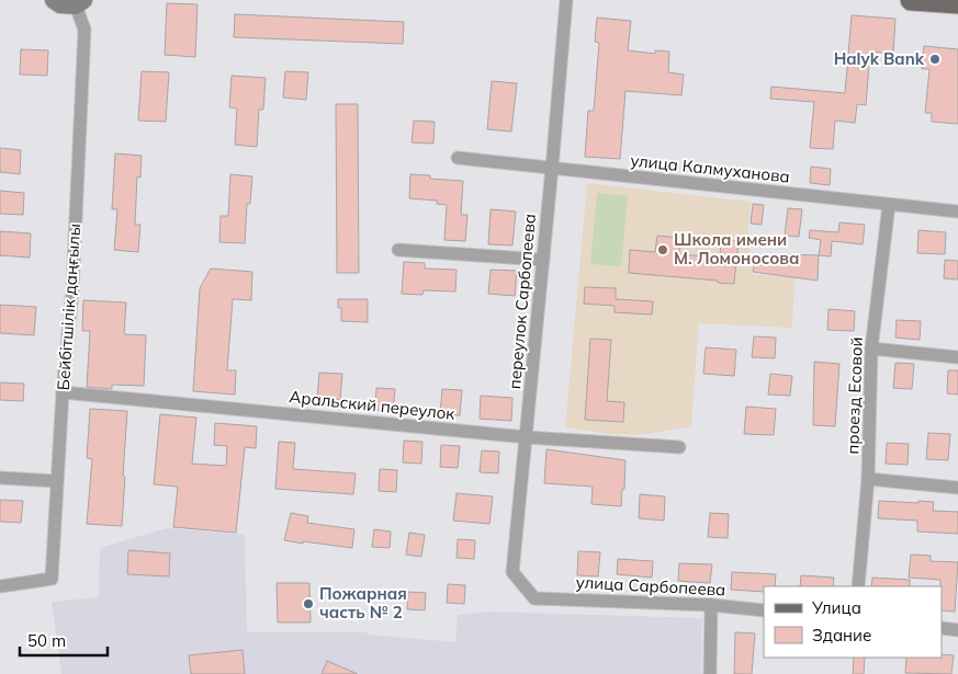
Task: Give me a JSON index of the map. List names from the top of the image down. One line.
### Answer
{"streets":{"street":["улица Калмуханова","переулок Сарбопеева","Бейбітшілік даңғылы","проезд Есовой","Аральский переулок","улица Сарбопеева"]},"crossings":[["улица Калмуханова","переулок Сарбопеева"],["улица Калмуханова","проезд Есовой"],["переулок Сарбопеева","Аральский переулок"],["переулок Сарбопеева","улица Сарбопеева"],["Бейбітшілік даңғылы","Аральский переулок"]],"places":["Halyk Bank","Школа имени М. Ломоносова","Пожарная часть № 2"],"legend":["Улица","Здание"],"scale_bar":"50 m"}
